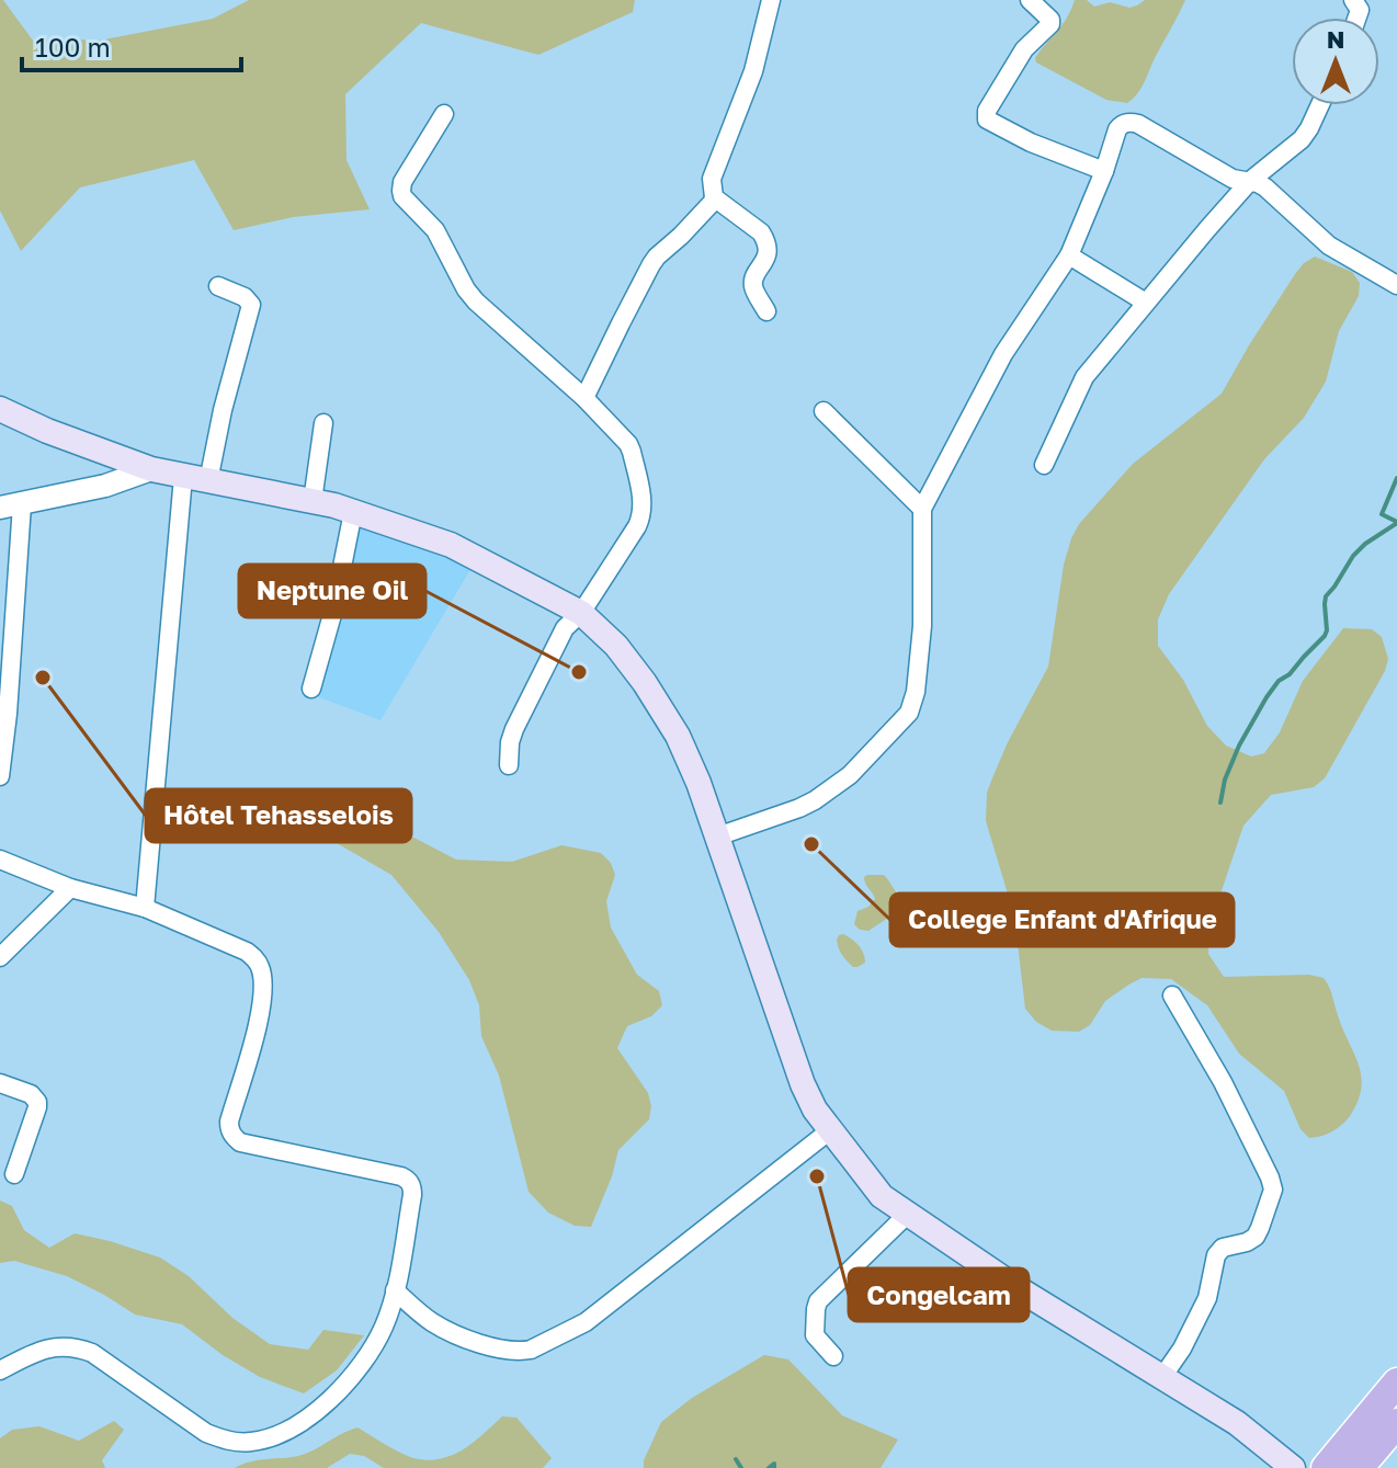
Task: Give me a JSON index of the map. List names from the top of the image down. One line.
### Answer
{"places":["Neptune Oil","Hôtel Tehasselois","College Enfant d'Afrique","Congelcam"],"scale_bar":"100 m","north":"top"}
